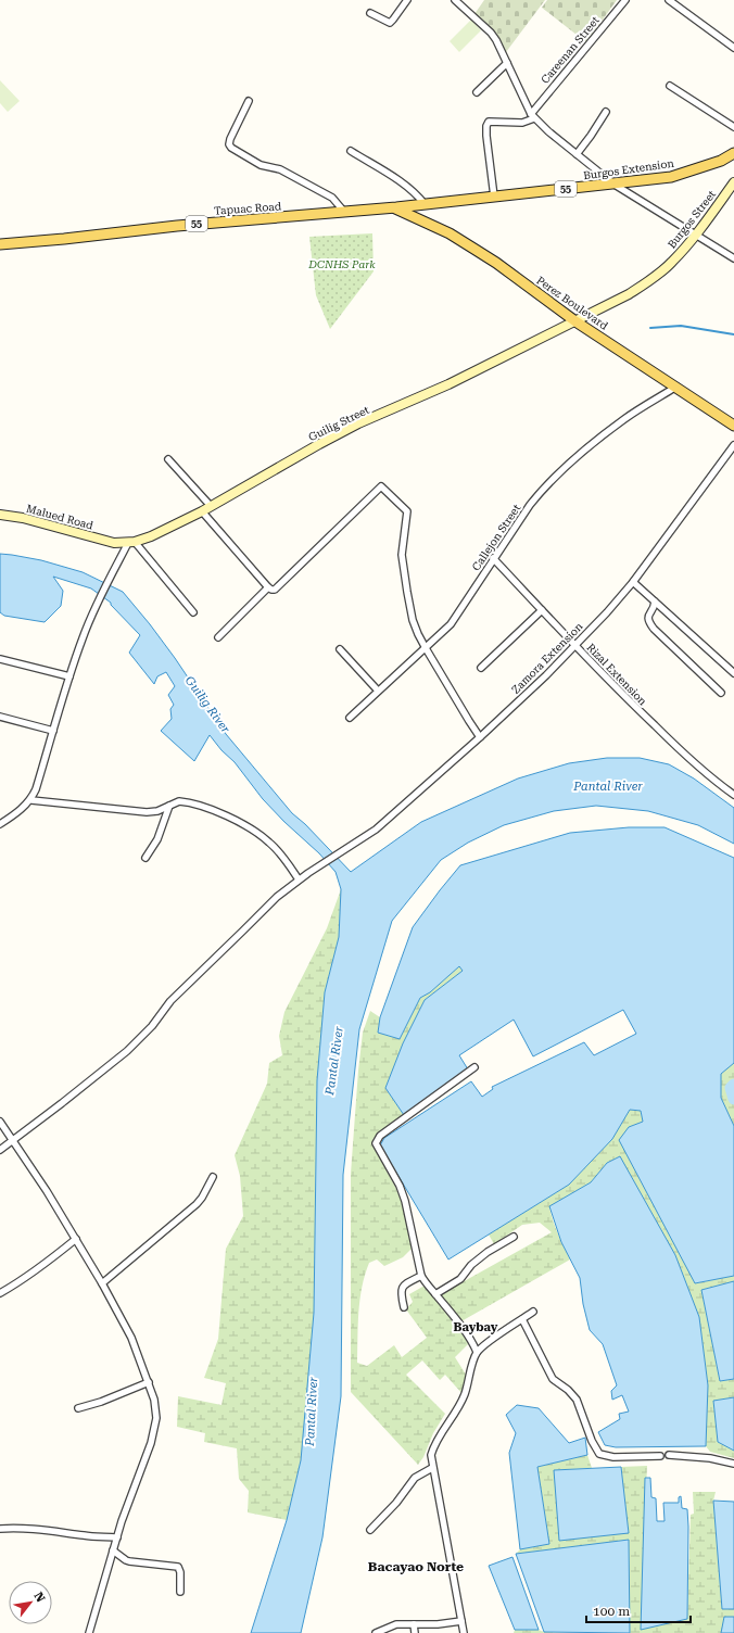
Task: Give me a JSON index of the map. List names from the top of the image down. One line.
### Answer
{"streets":{"main road":["Burgos Extension","55","Tapuac Road","Perez Boulevard"],"street":["Careenan Street","Burgos Street","Guilig Street","Malued Road","Callejon Street","Zamora Extension","Rizal Extension"]},"crossings":[["Burgos Extension","Tapuac Road"],["Burgos Extension","Perez Boulevard"],["Tapuac Road","Perez Boulevard"],["Burgos Street","Perez Boulevard"],["Burgos Street","Guilig Street"],["Perez Boulevard","Guilig Street"],["Perez Boulevard","Callejon Street"],["Guilig Street","Malued Road"],["Callejon Street","Rizal Extension"],["Zamora Extension","Rizal Extension"]],"districts":["Baybay","Bacayao Norte"],"water":["Guilig River","Pantal River"],"parks":["DCNHS Park"],"scale_bar":"100 m","north":"top right"}
